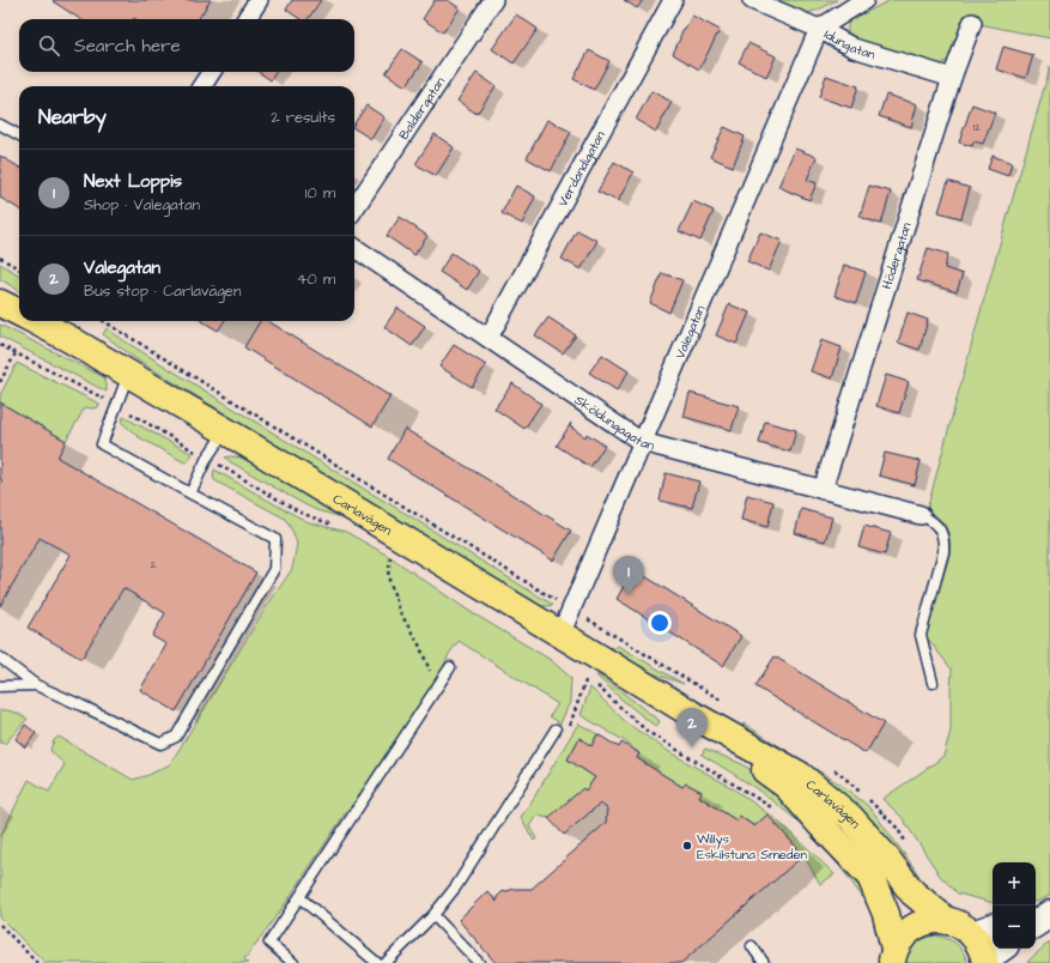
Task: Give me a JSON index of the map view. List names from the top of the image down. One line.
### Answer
{"streets":{"main road":["Carlavägen"],"street":["Idungatan","Baldergatan","Verdandigatan","Hödergatan","Valegatan","Sköldungagatan"]},"crossings":[["Idungatan","Hödergatan"],["Idungatan","Valegatan"],["Verdandigatan","Sköldungagatan"],["Hödergatan","Sköldungagatan"],["Valegatan","Sköldungagatan"],["Valegatan","Carlavägen"]],"places":["Willys Eskilstuna Smeden"],"house_numbers":["12","2"],"page":{"search":"Search here","heading":["Nearby","2 results"],"list":[{"mark":"1","name":"Next Loppis","note":"Shop · Valegatan","value":"10 m"},{"mark":"2","name":"Valegatan","note":"Bus stop · Carlavägen","value":"40 m"}],"pins":["1","2"],"map_buttons":["+","−"]}}
